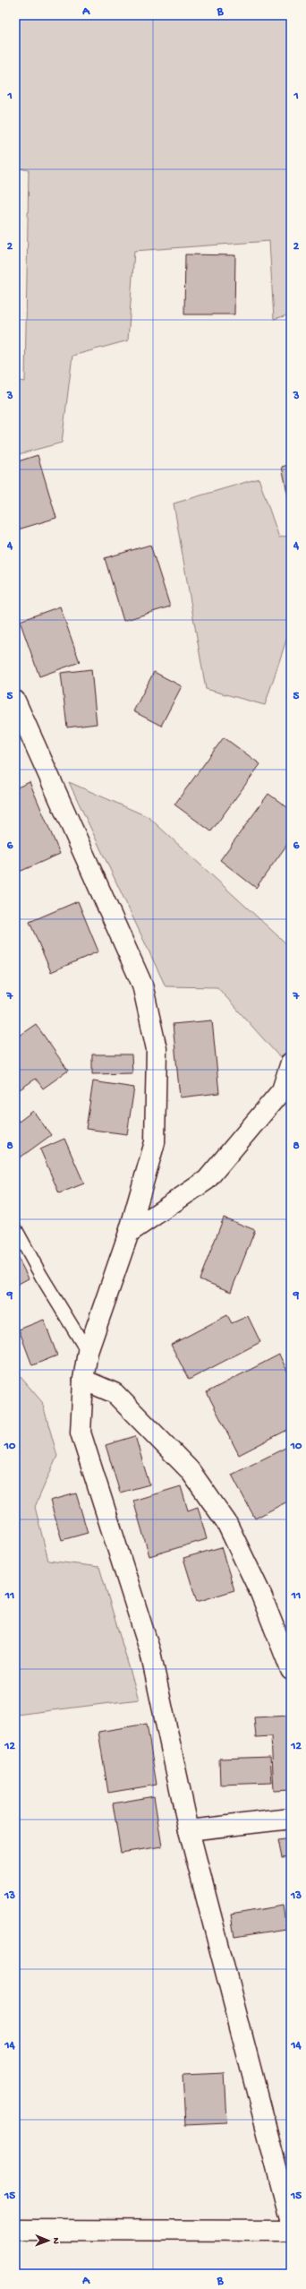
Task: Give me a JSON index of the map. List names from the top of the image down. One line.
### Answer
{"north":"right","grid":{"columns":["A","B"],"rows":["1","2","3","4","5","6","7","8","9","10","11","12","13","14","15"]}}
